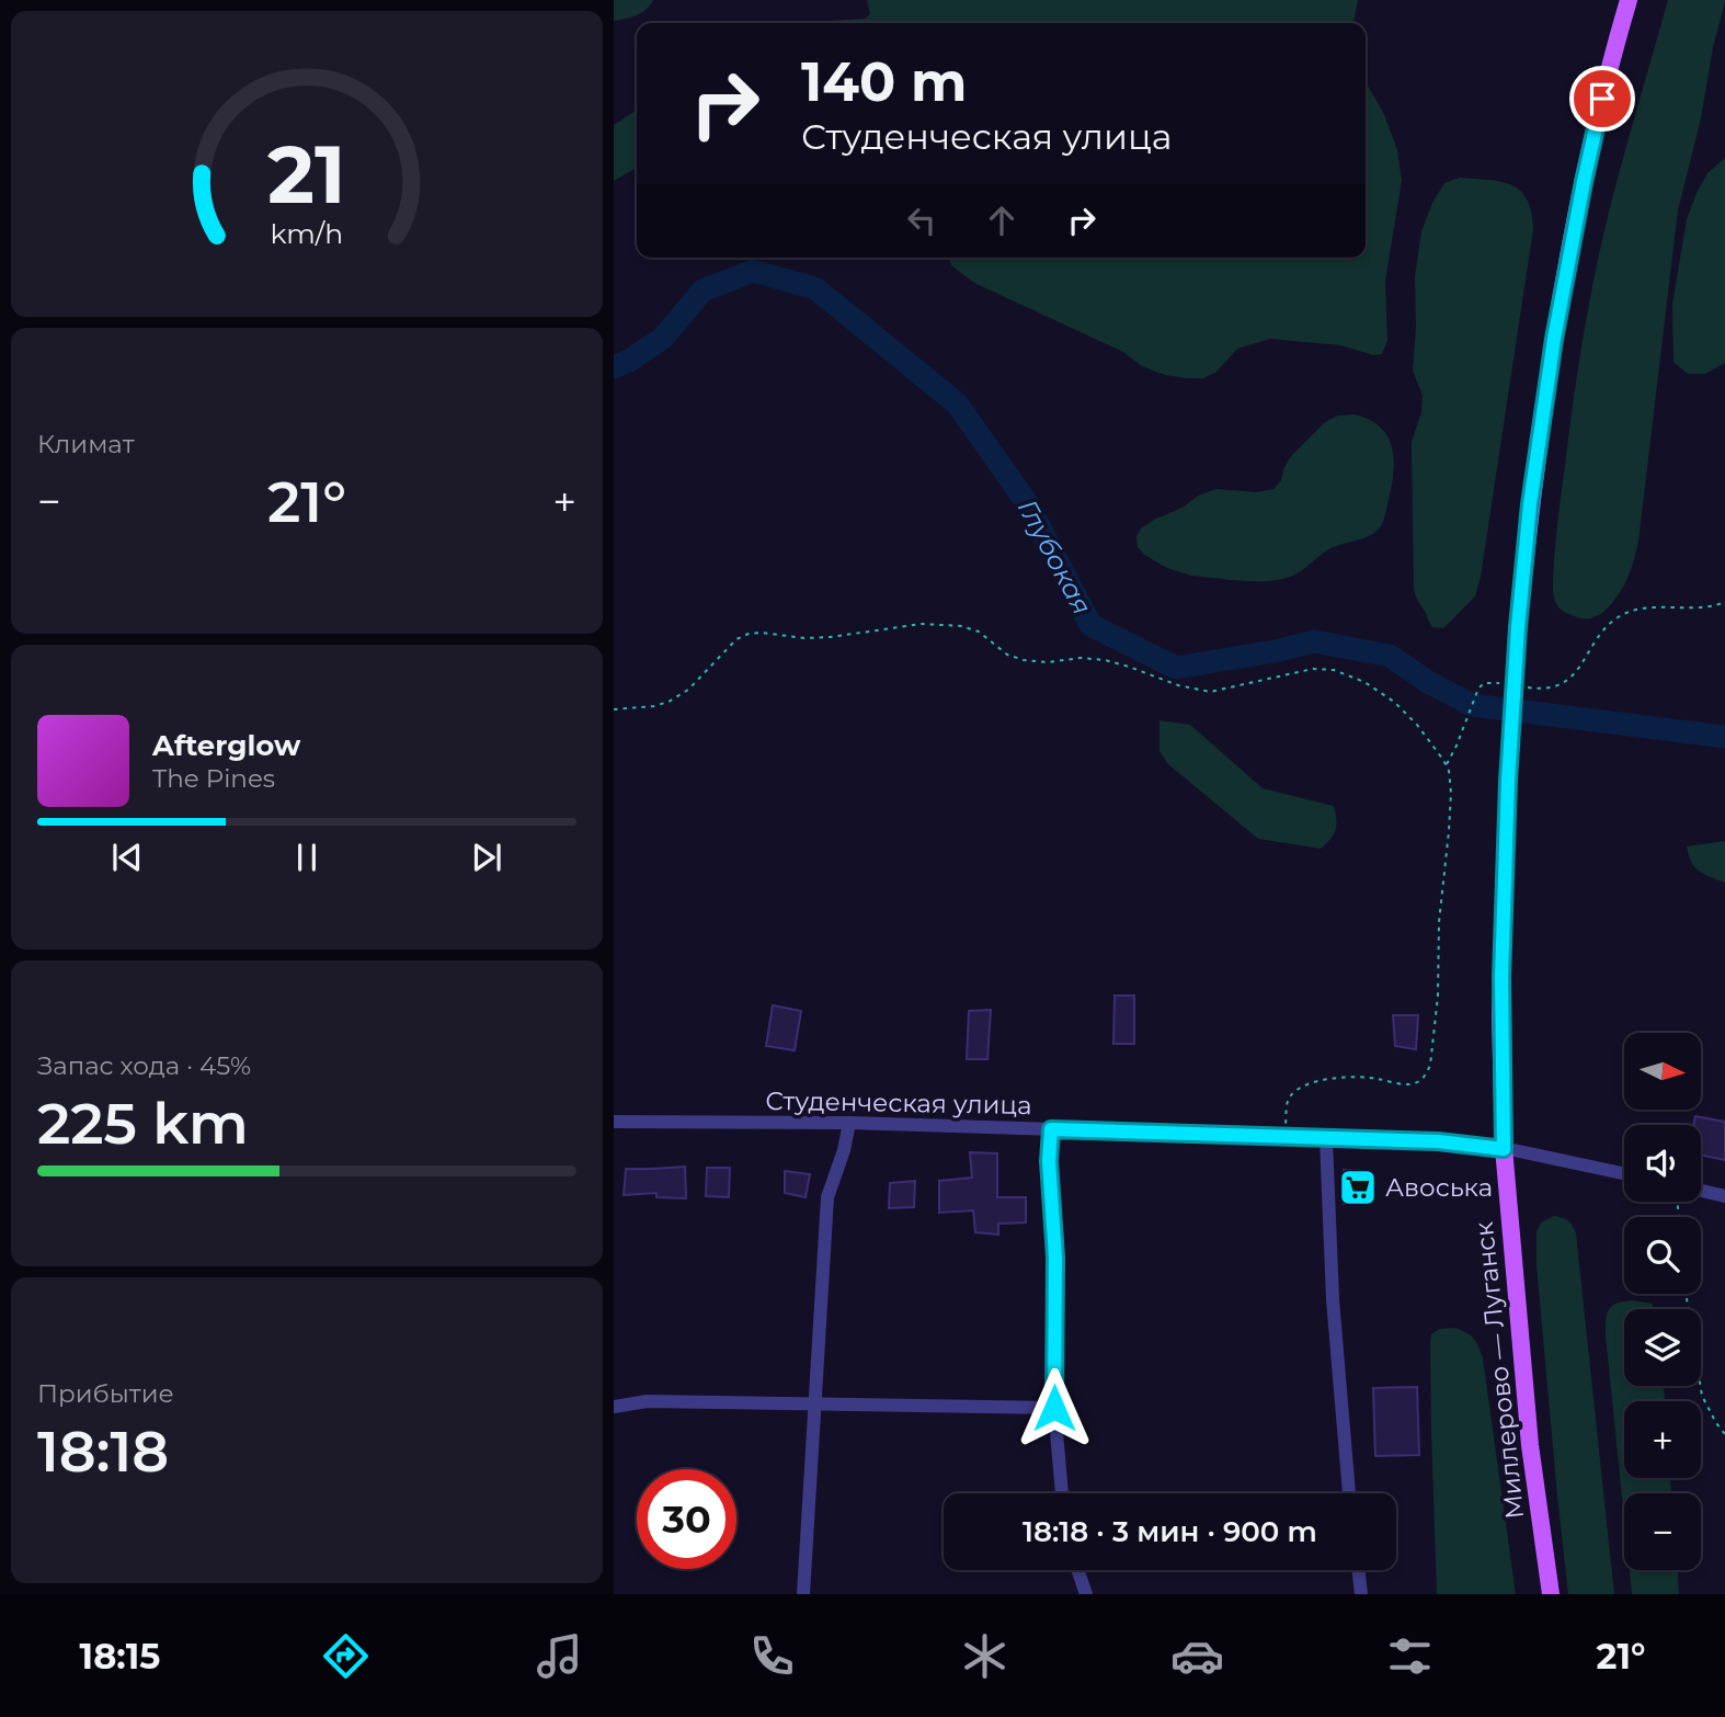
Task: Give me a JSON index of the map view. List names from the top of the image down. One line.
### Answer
{"streets":{"main road":["Миллерово — Луганск"],"street":["Студенческая улица"]},"crossings":[["Студенческая улица","Миллерово — Луганск"]],"water":["Глубокая"],"places":{"supermarket":["Авоська"]},"north":"right","page":{"turn":["140 m","Студенческая улица"],"tile":["Климат",["Запас хода · 45%","225 km"],["Прибытие","18:18"]],"heat":["−","21°","+"],"song":["Afterglow","The Pines"],"map_buttons":["+","−"],"limit":"30","trip":"18:18 · 3 мин · 900 m","tabs":["18:15","21°"],"gauge":["21","km/h"]}}
